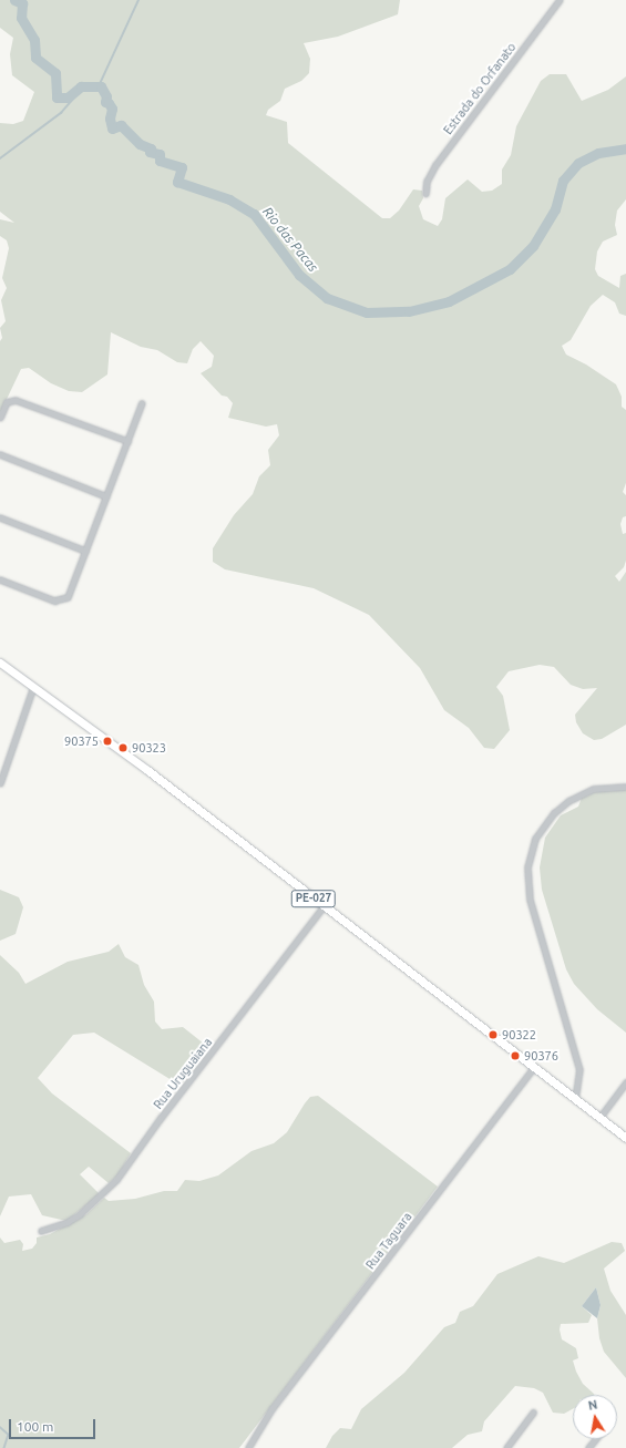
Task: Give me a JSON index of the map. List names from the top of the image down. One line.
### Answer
{"streets":{"main road":["PE-027"],"street":["Estrada do Orfanato","Rua Uruguaiana","Rua Taguara"]},"crossings":[["PE-027","Rua Uruguaiana"],["PE-027","Rua Taguara"]],"water":["Rio das Pacas"],"places":["90375","90323","90322","90376"],"scale_bar":"100 m","north":"top"}
